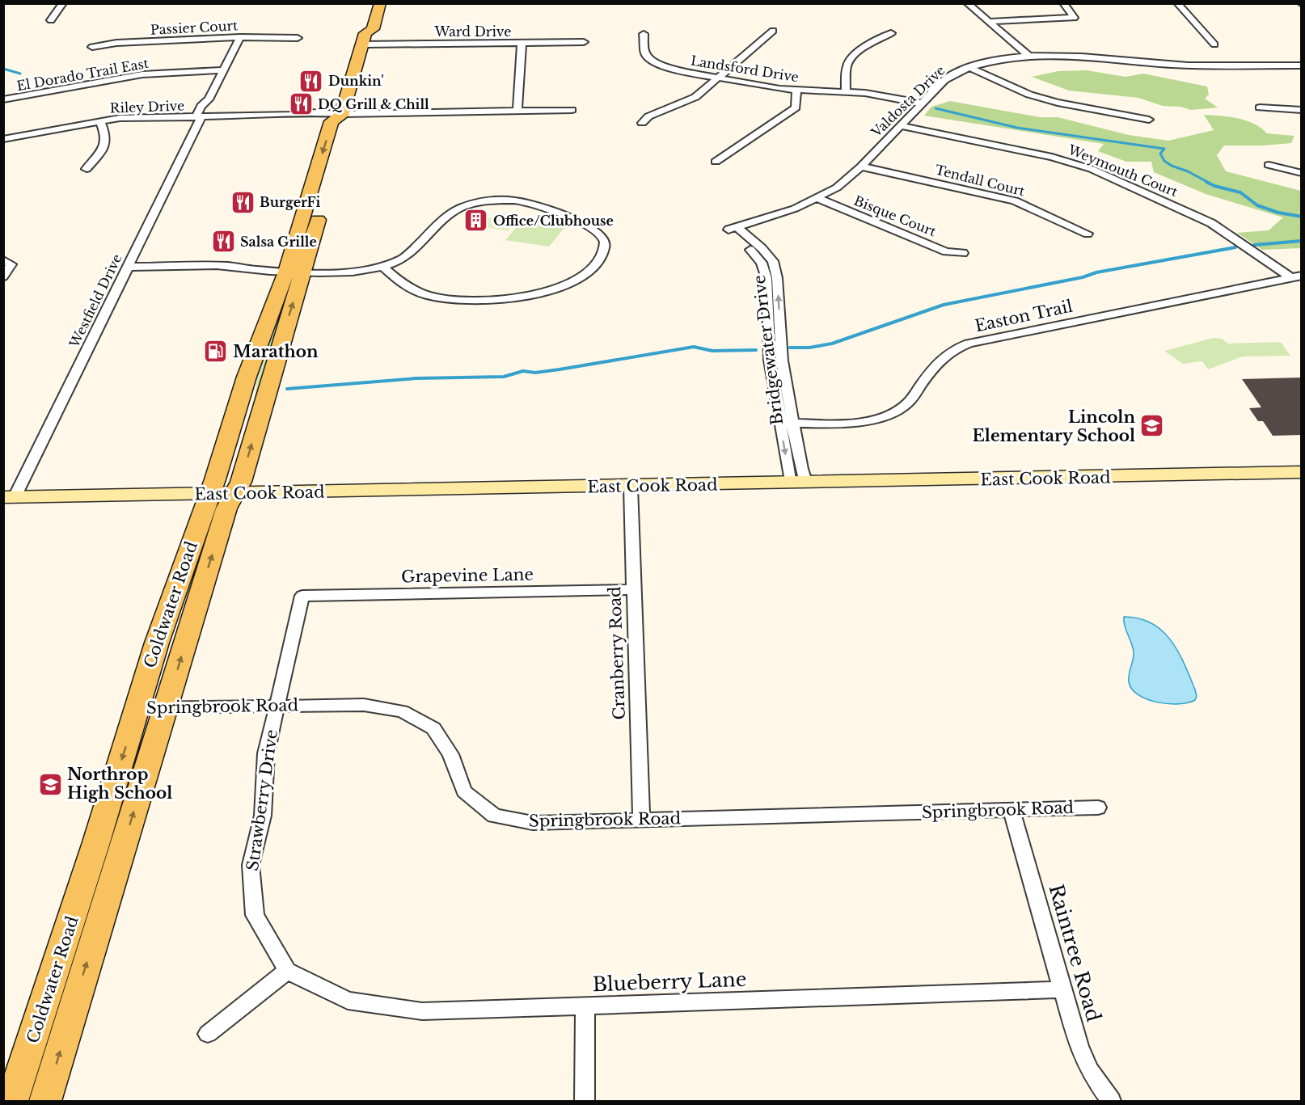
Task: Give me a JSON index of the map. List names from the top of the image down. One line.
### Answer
{"streets":{"main road":["East Cook Road","Coldwater Road"],"street":["Passier Court","Ward Drive","Landsford Drive","El Dorado Trail East","Valdosta Drive","Riley Drive","Weymouth Court","Tendall Court","Bisque Court","Westfield Drive","Easton Trail","Bridgewater Drive","Grapevine Lane","Cranberry Road","Springbrook Road","Strawberry Drive","Raintree Road","Blueberry Lane"]},"crossings":[["Ward Drive","Coldwater Road"],["Landsford Drive","Valdosta Drive"],["Valdosta Drive","Weymouth Court"],["Valdosta Drive","Tendall Court"],["Valdosta Drive","Bisque Court"],["Valdosta Drive","Bridgewater Drive"],["Riley Drive","Westfield Drive"],["Riley Drive","Coldwater Road"],["Weymouth Court","Easton Trail"],["Westfield Drive","East Cook Road"],["Easton Trail","Bridgewater Drive"],["Bridgewater Drive","East Cook Road"],["East Cook Road","Coldwater Road"],["East Cook Road","Cranberry Road"],["Grapevine Lane","Cranberry Road"],["Grapevine Lane","Strawberry Drive"],["Coldwater Road","Springbrook Road"],["Cranberry Road","Springbrook Road"],["Springbrook Road","Strawberry Drive"],["Springbrook Road","Raintree Road"],["Strawberry Drive","Blueberry Lane"],["Raintree Road","Blueberry Lane"]],"places":{"restaurant":["Dunkin'","DQ Grill & Chill","BurgerFi","Salsa Grille"],"building":["Office/Clubhouse"],"fuel station":["Marathon"],"school or university":["Lincoln Elementary School","Northrop High School"]}}
